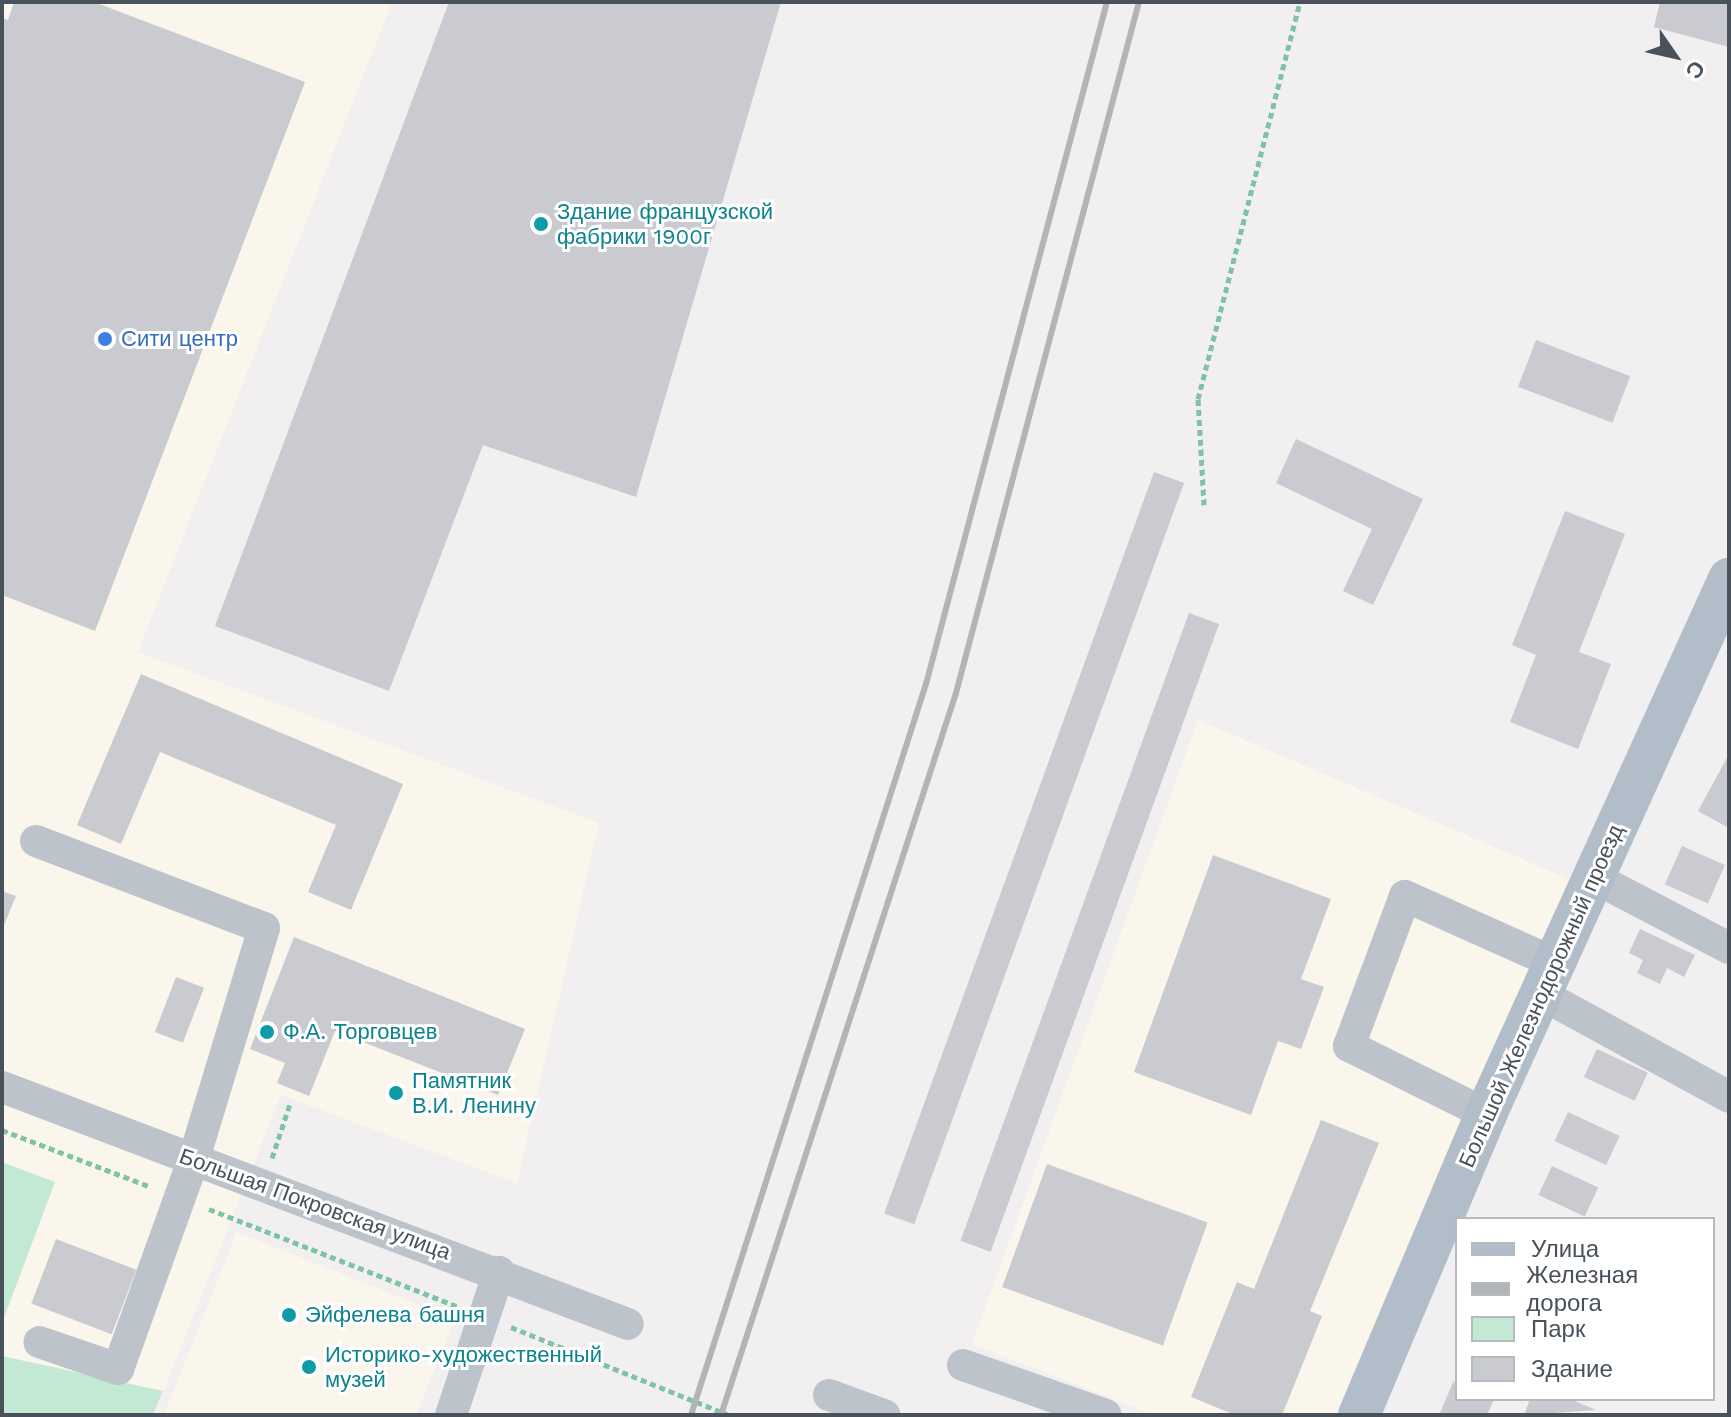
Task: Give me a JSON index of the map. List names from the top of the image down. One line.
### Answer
{"streets":{"main road":["Большой Железнодорожный проезд"],"street":["Большая Покровская улица"]},"places":["Здание французской фабрики 1900г","Сити центр","Ф.А. Торговцев","Памятник В.И. Ленину","Эйфелева башня","Историко-художественный музей"],"legend":["Улица","Железная дорога","Парк","Здание"],"north":"bottom right"}
